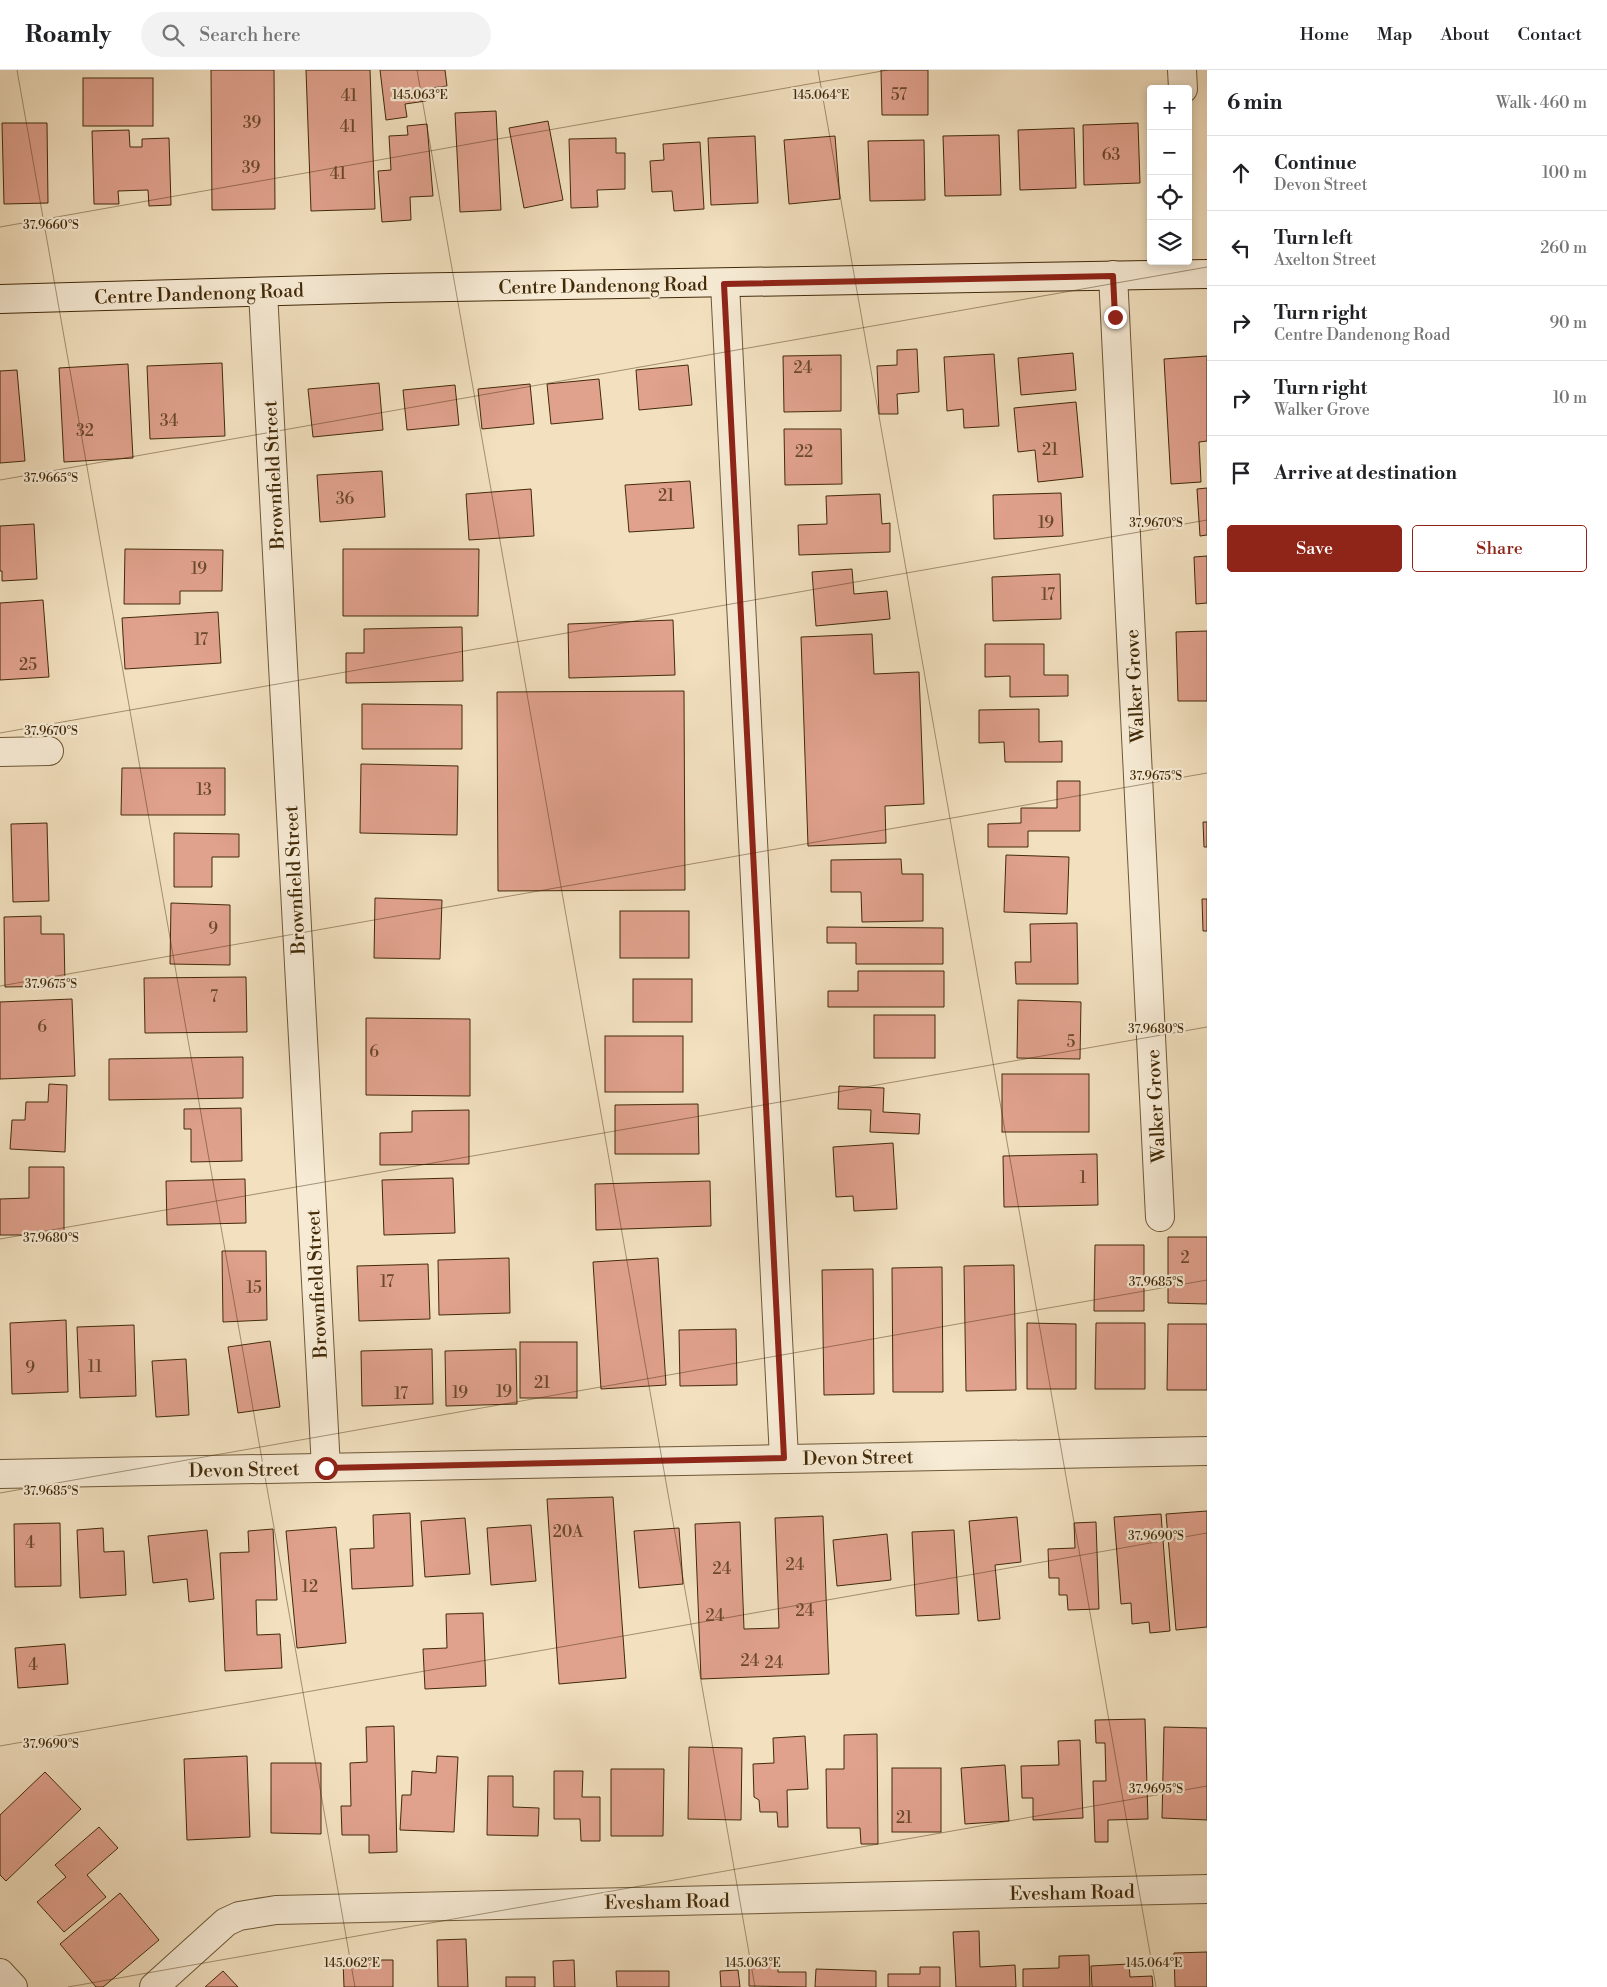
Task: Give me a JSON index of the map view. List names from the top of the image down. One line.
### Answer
{"streets":{"street":["Centre Dandenong Road","Brownfield Street","Walker Grove","Devon Street","Evesham Road"]},"crossings":[["Centre Dandenong Road","Brownfield Street"],["Centre Dandenong Road","Walker Grove"],["Brownfield Street","Devon Street"]],"house_numbers":["57","41","39","41","63","39","41","24","34","32","21","22","21","36","19","19","17","17","25","13","9","7","6","5","6","1","2","17","15","11","9","21","19","19","17","20A","4","24","24","12","24","24","24","24","4","21"],"page":{"header":"Roamly","search":"Search here","nav":["Home","Map","About","Contact"],"heading":["6 min","Walk · 460 m"],"map_buttons":["+","−"],"list":[["Continue","Devon Street","100 m"],["Turn left","Axelton Street","260 m"],["Turn right","Centre Dandenong Road","90 m"],["Turn right","Walker Grove","10 m"],"Arrive at destination"],"buttons":["Save","Share"]},"coordinates":["145.063°E","145.064°E","37.9660°S","37.9665°S","37.9670°S","37.9675°S","37.9680°S","37.9685°S","37.9690°S","37.9695°S","145.062°E"]}
